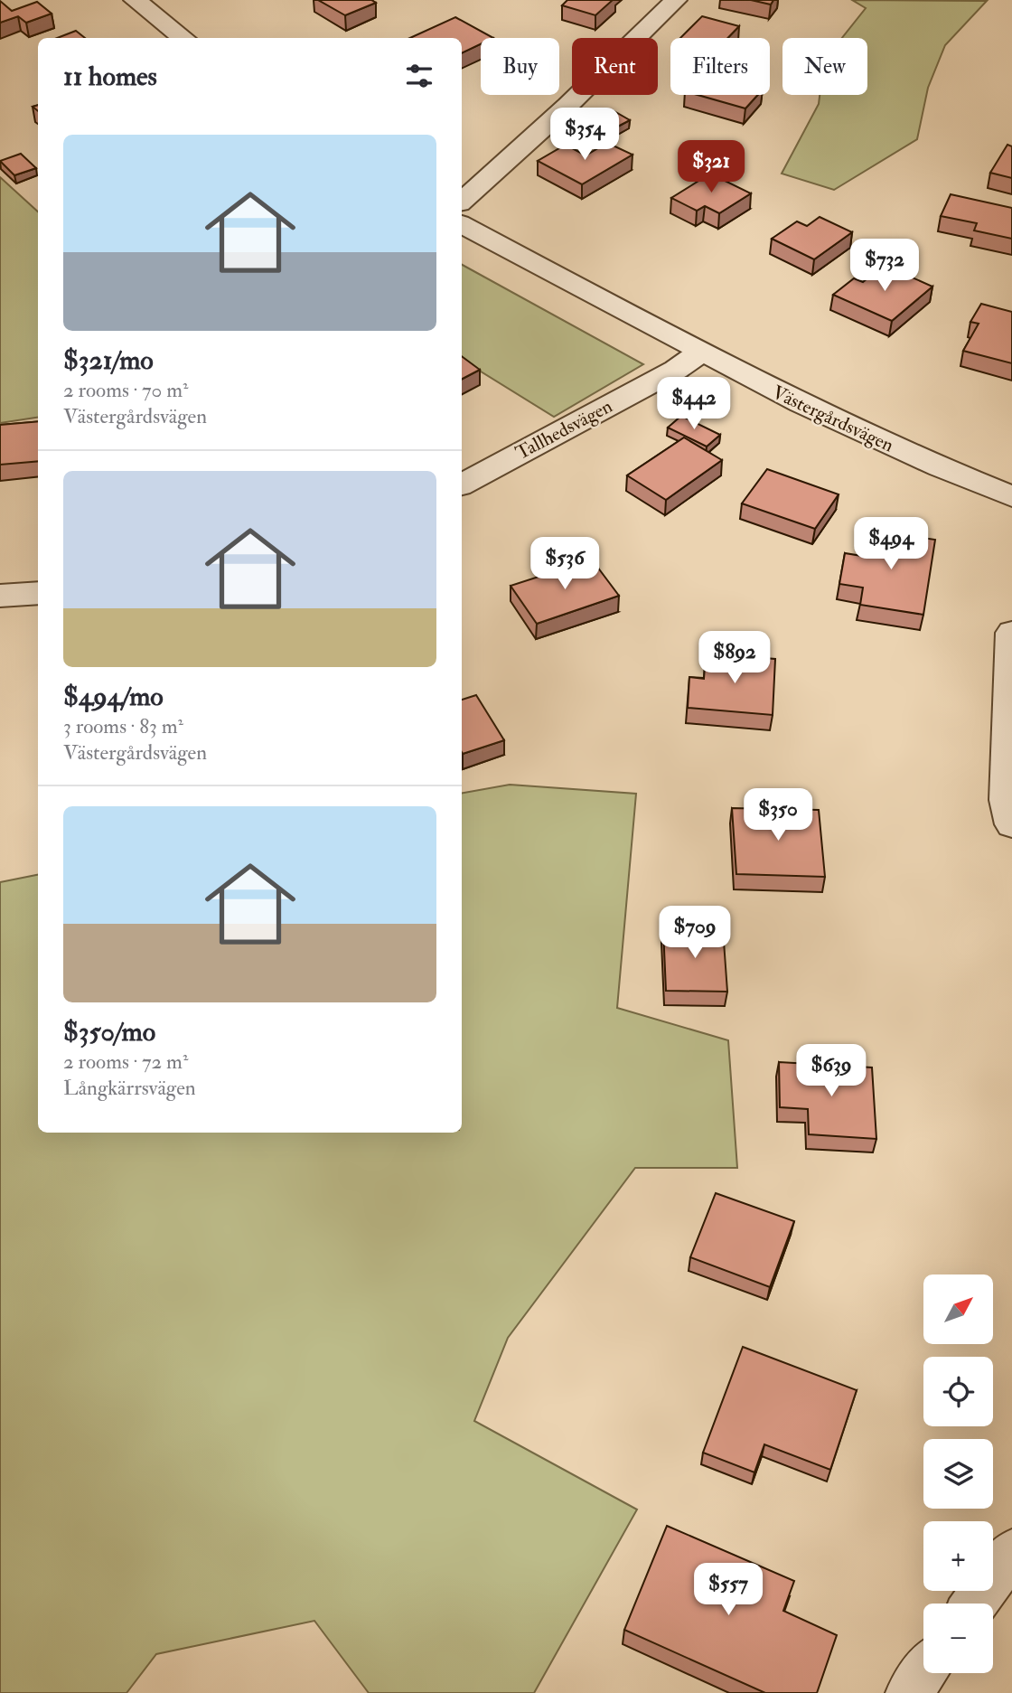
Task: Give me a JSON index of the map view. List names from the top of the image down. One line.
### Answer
{"streets":{"street":["Västergårdsvägen","Tallhedsvägen"]},"crossings":[["Västergårdsvägen","Tallhedsvägen"]],"north":"top right","page":{"chip":["Buy","Rent","Filters","New"],"heading":"11 homes","price":["$354","$321","$732","$442","$494","$536","$892","$350","$709","$639","$557"],"list":[{"name":"$321/mo","note":"2 rooms · 70 m² · Västergårdsvägen"},{"name":"$494/mo","note":"3 rooms · 83 m² · Västergårdsvägen"},{"name":"$350/mo","note":"2 rooms · 72 m² · Långkärrsvägen"}],"map_buttons":["+","−"]}}
